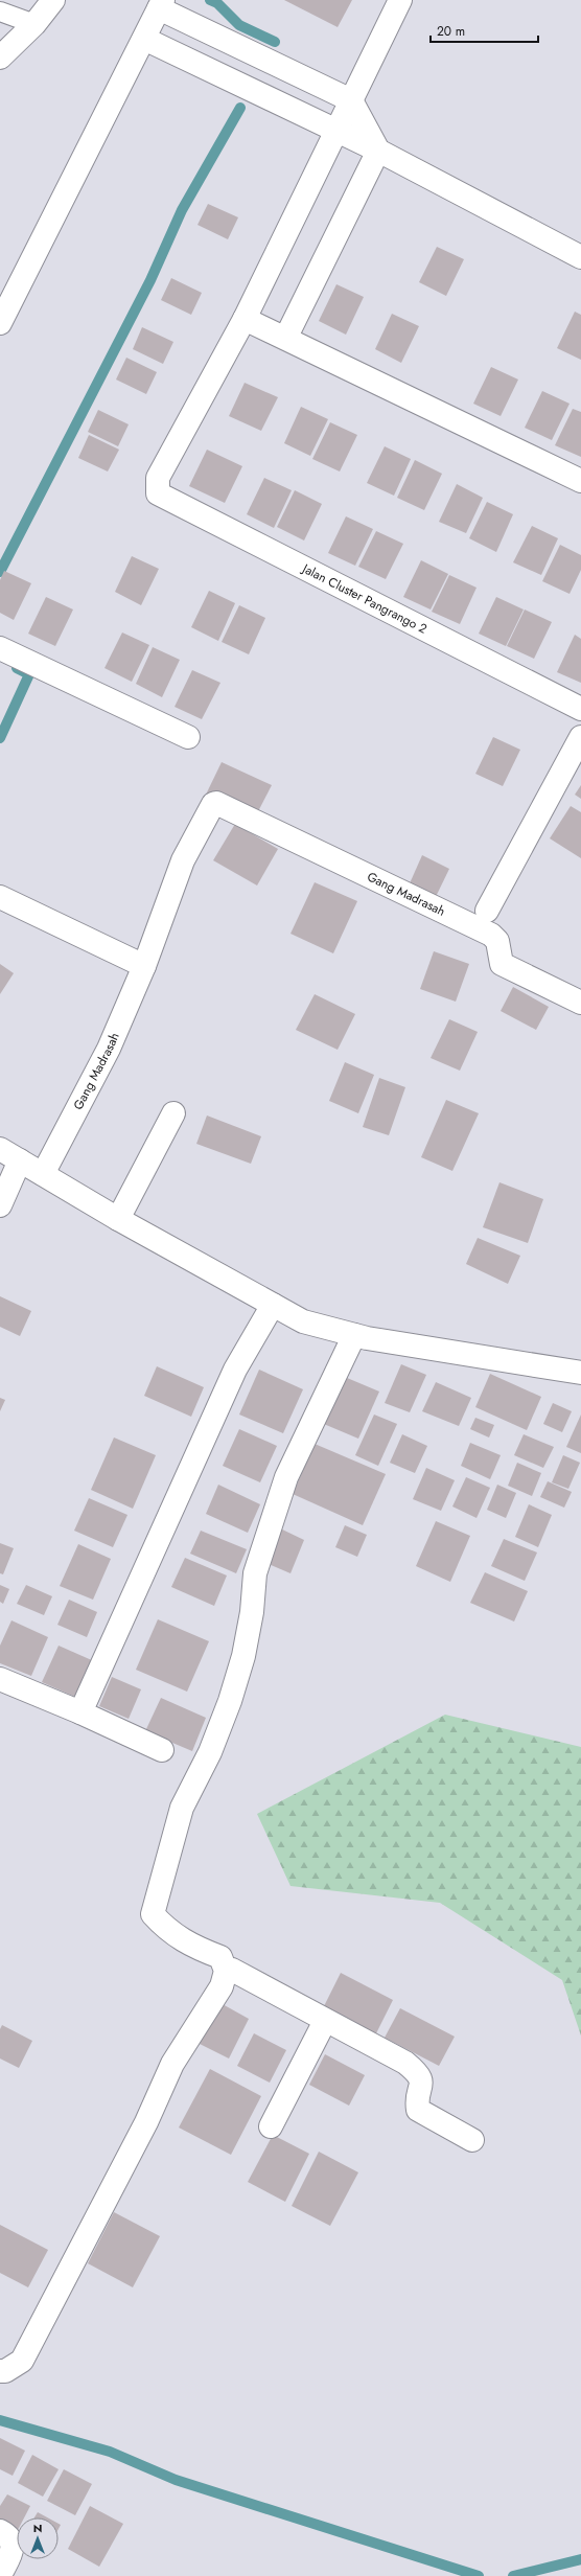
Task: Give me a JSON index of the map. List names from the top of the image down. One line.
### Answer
{"streets":{"street":["Jalan Cluster Pangrango 2","Gang Madrasah"]},"scale_bar":"20 m","north":"top"}
